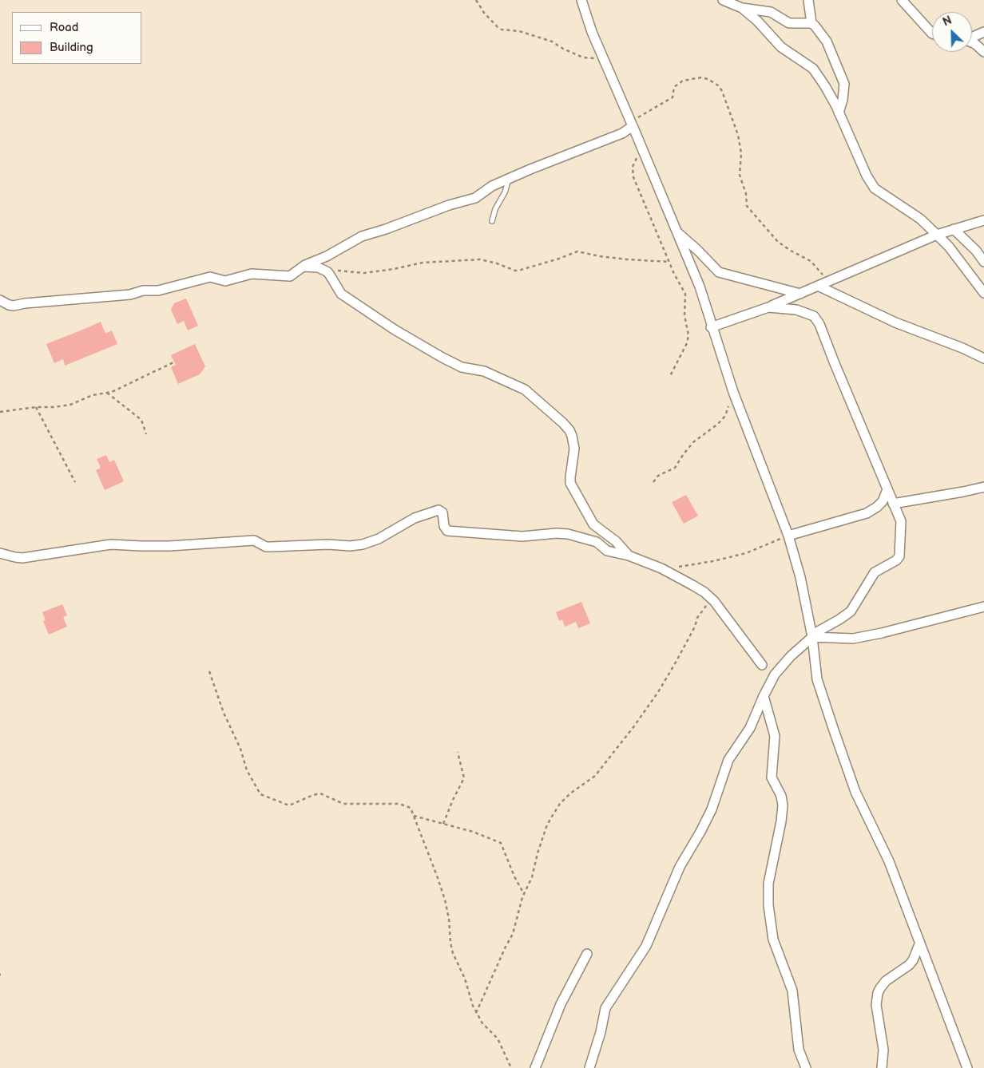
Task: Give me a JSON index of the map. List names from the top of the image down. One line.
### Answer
{"legend":["Road","Building"],"north":"top left"}
